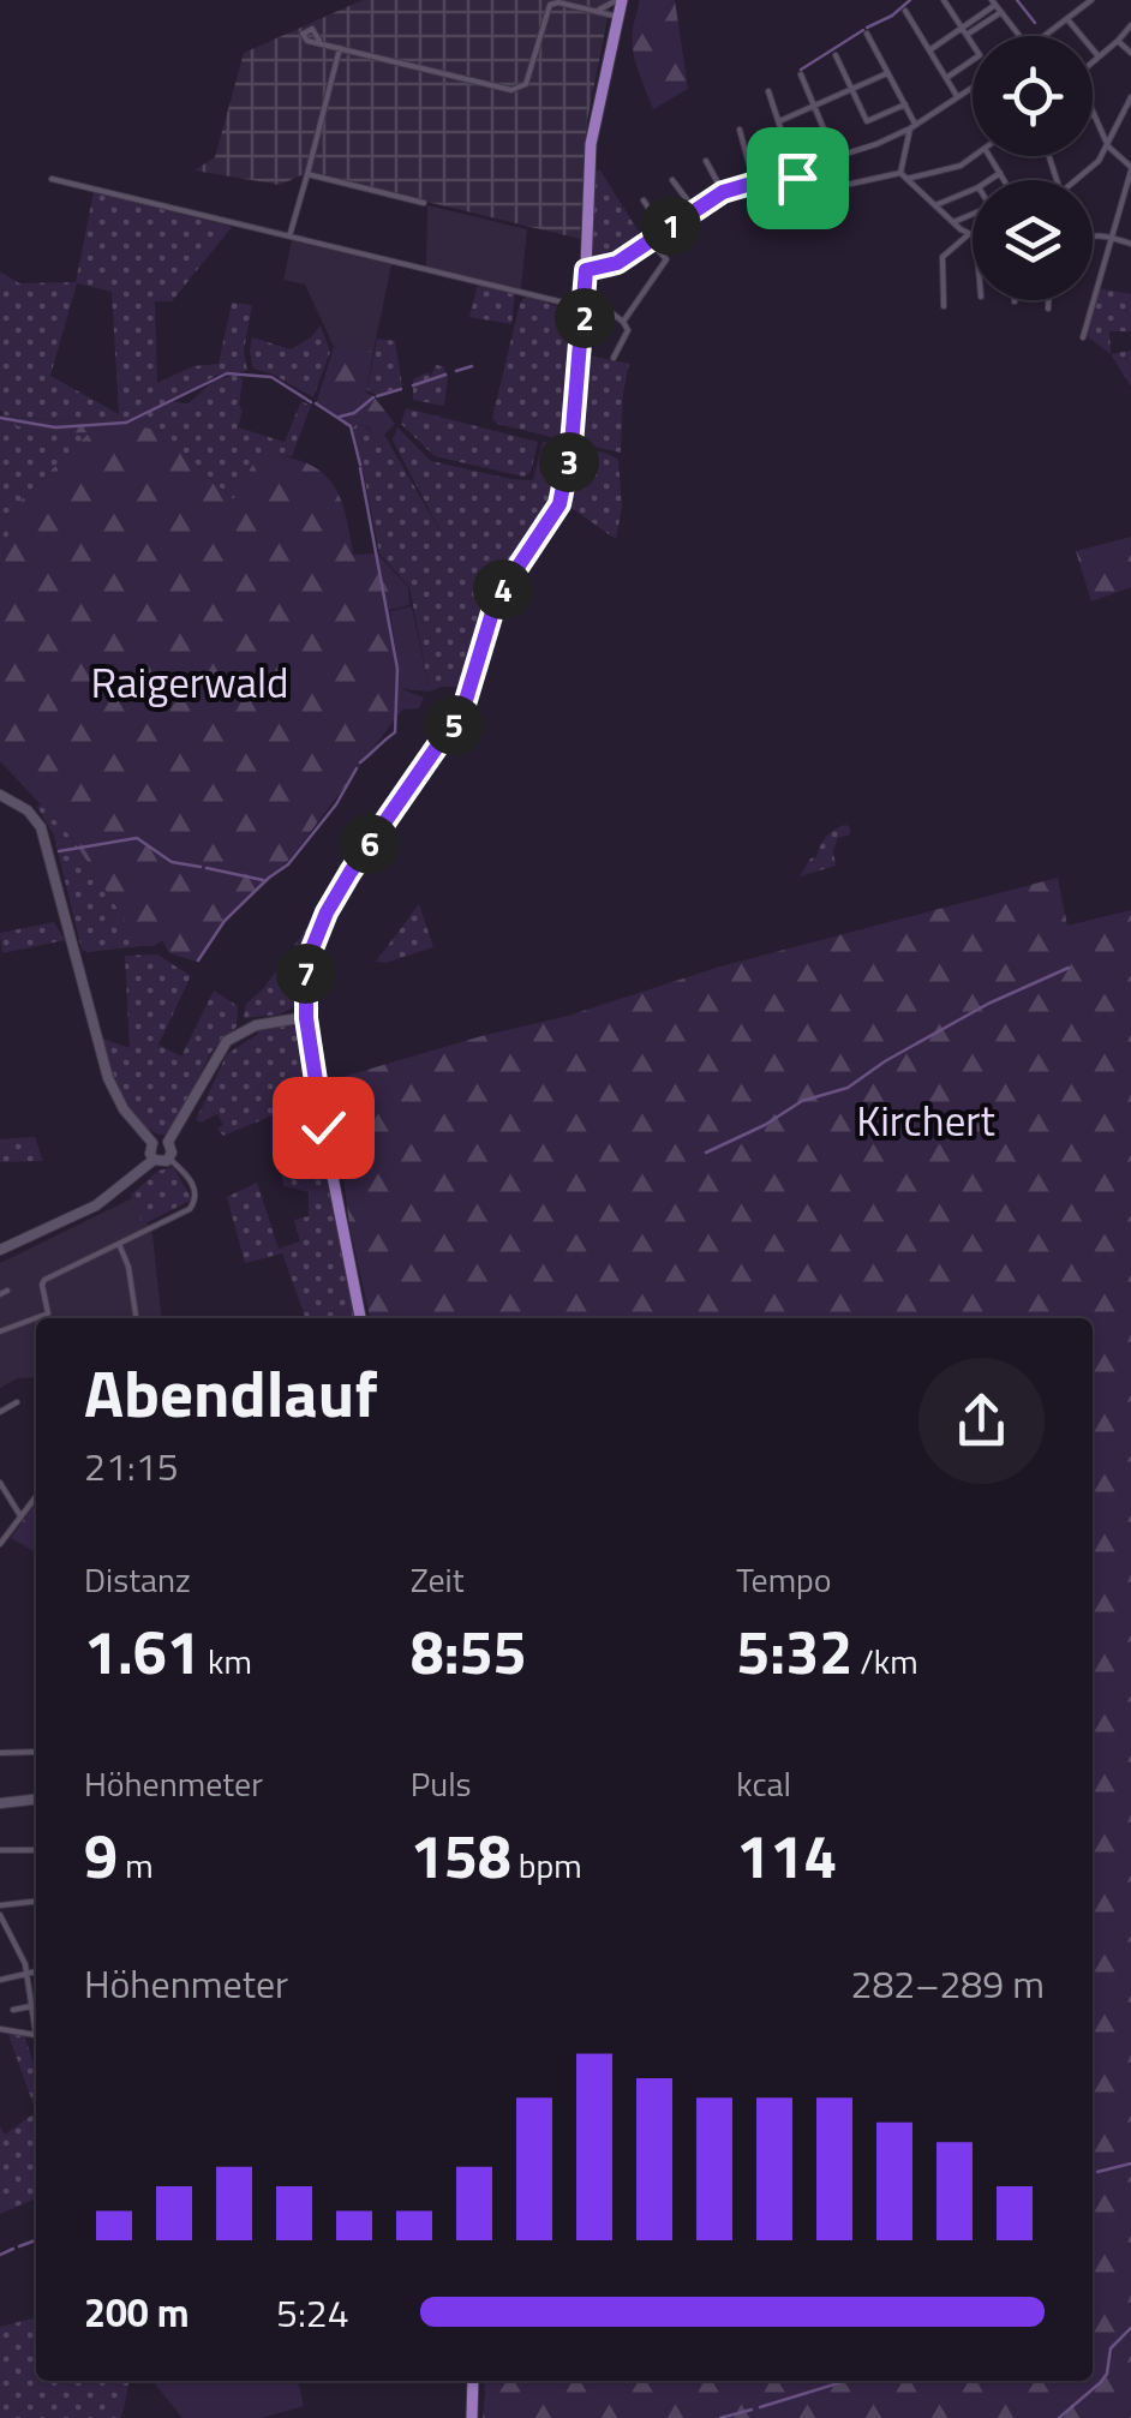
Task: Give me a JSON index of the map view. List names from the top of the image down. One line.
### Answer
{"parks":["Raigerwald","Kirchert"],"page":{"pins":["1","2","3","4","5","6","7"],"heading":["Abendlauf","21:15"],"stats":[["Distanz","1.61 km"],["Zeit","8:55"],["Tempo","5:32 /km"],["Höhenmeter","9 m"],["Puls","158 bpm"],["kcal","114"]],"chart":["Höhenmeter","282–289 m"],"list":[{"name":"200 m","note":"5:24"}]}}
